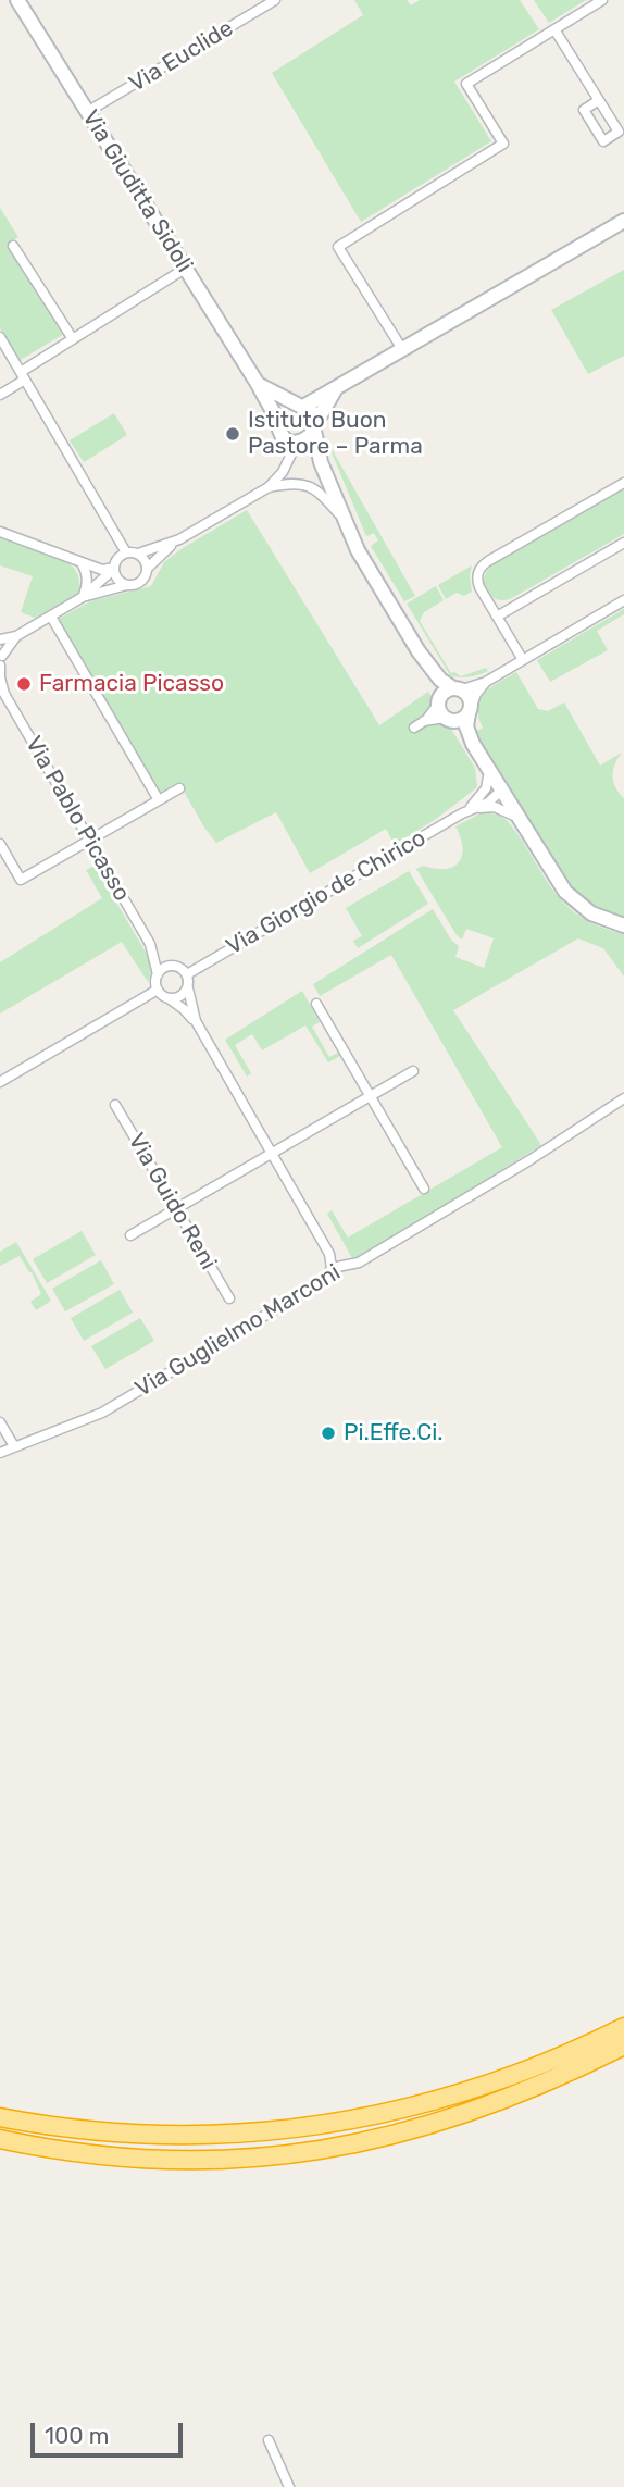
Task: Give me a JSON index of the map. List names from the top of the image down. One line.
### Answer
{"streets":{"street":["Via Euclide","Via Giuditta Sidoli","Via Pablo Picasso","Via Giorgio de Chirico","Via Guido Reni","Via Guglielmo Marconi"]},"crossings":[["Via Euclide","Via Giuditta Sidoli"],["Via Giuditta Sidoli","Via Giorgio de Chirico"],["Via Pablo Picasso","Via Giorgio de Chirico"]],"places":["Istituto Buon Pastore – Parma","Farmacia Picasso","Pi.Effe.Ci."],"scale_bar":"100 m"}
